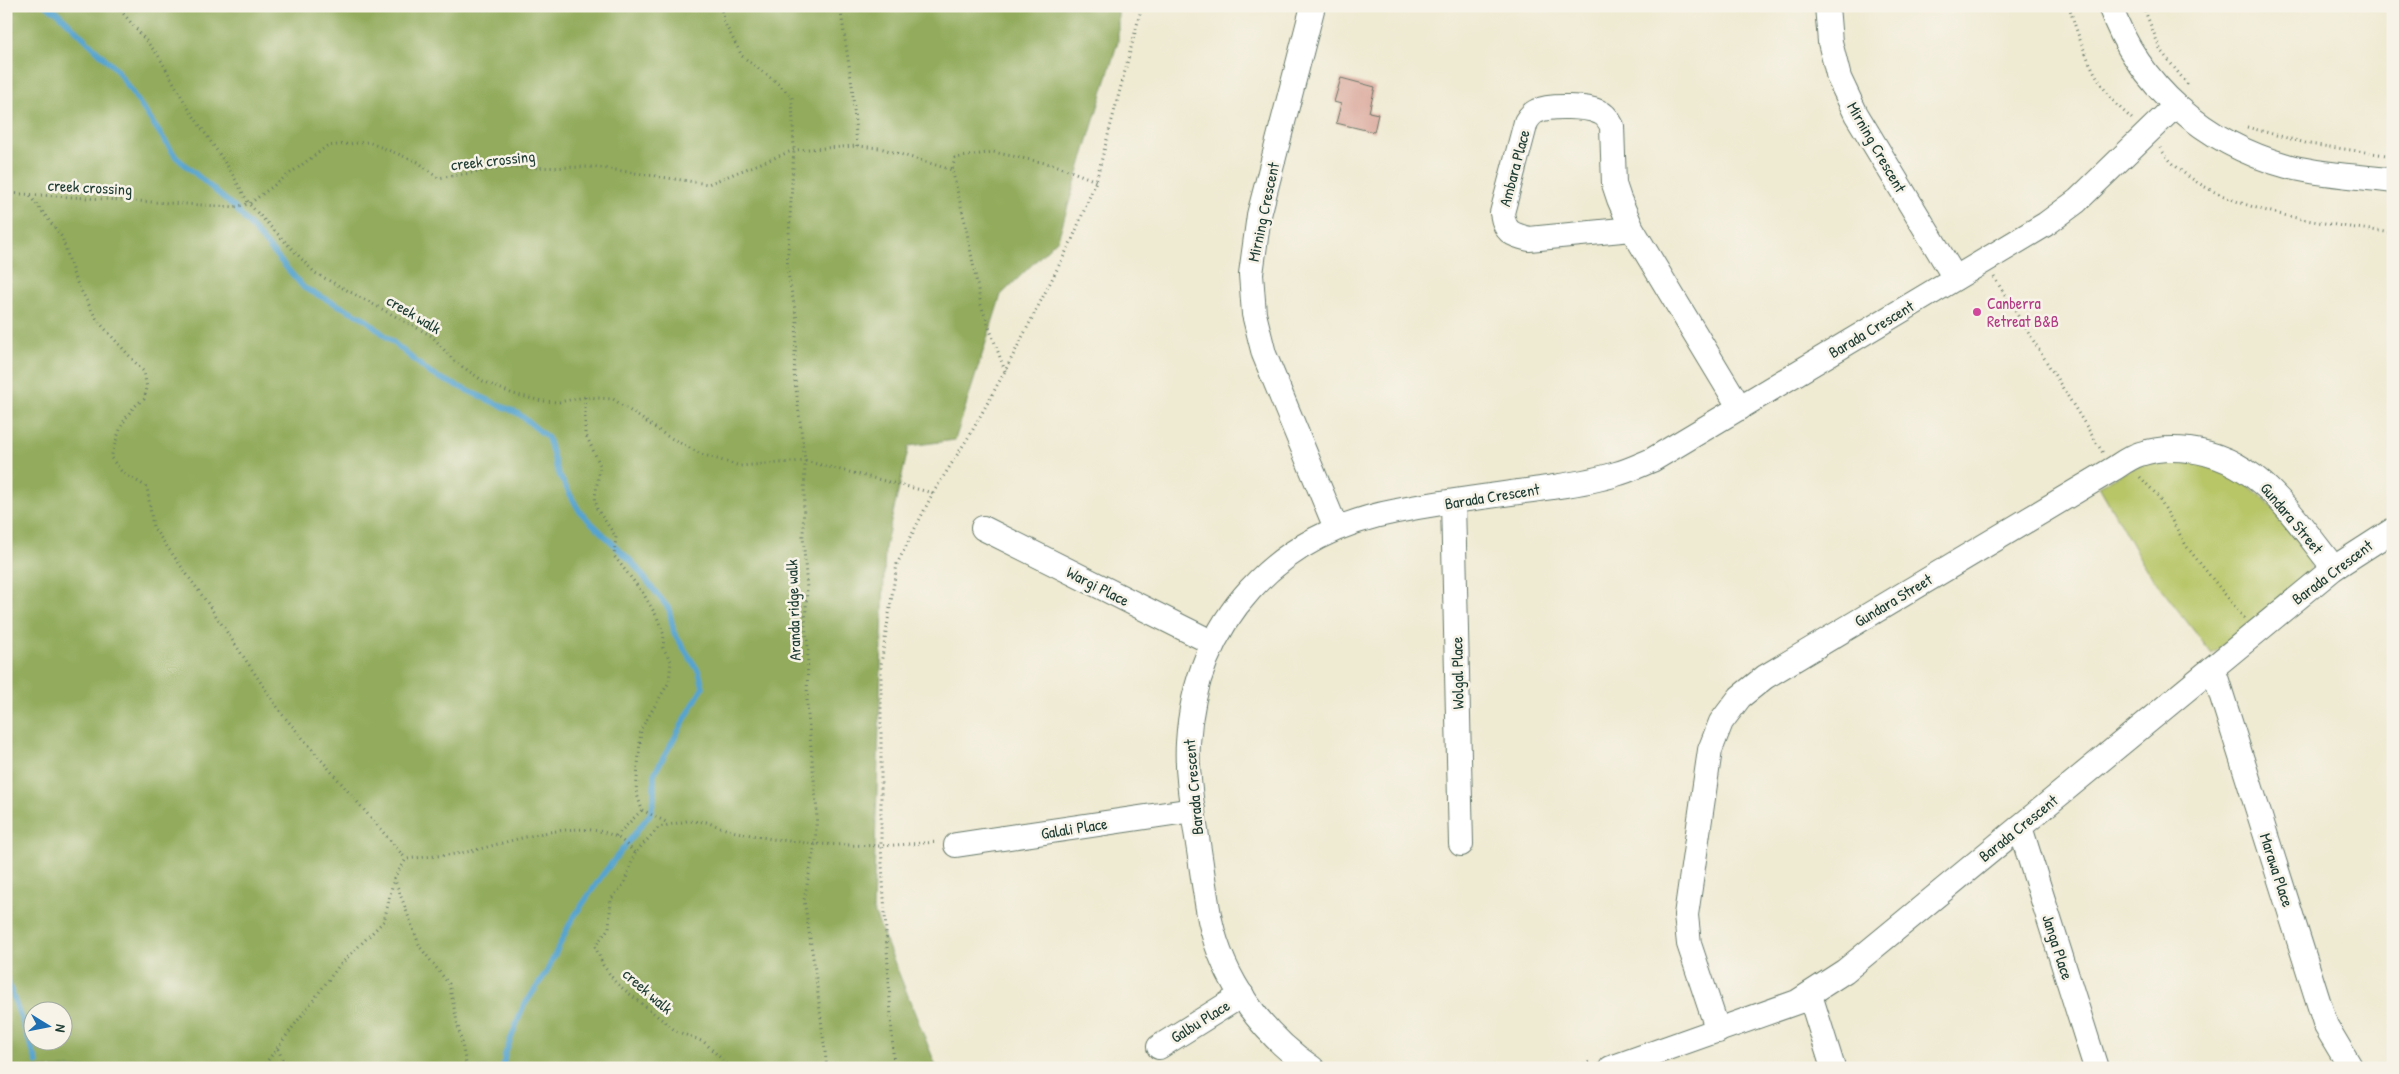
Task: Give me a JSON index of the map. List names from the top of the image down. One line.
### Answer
{"streets":{"street":["Mirning Crescent","Ambara Place","Barada Crescent","Gundara Street","Wargi Place","Wolgal Place","Galali Place","Marawa Place","Janga Place","Galbu Place"],"path":["creek crossing","creek walk","Aranda ridge walk"]},"crossings":[["Mirning Crescent","Barada Crescent"],["creek crossing","creek walk"],["creek crossing","Aranda ridge walk"],["Ambara Place","Barada Crescent"],["creek walk","Aranda ridge walk"],["Barada Crescent","Gundara Street"],["Barada Crescent","Wargi Place"],["Barada Crescent","Wolgal Place"],["Barada Crescent","Galali Place"],["Barada Crescent","Marawa Place"],["Barada Crescent","Janga Place"],["Barada Crescent","Galbu Place"]],"places":["Canberra Retreat B&B"],"north":"right"}
